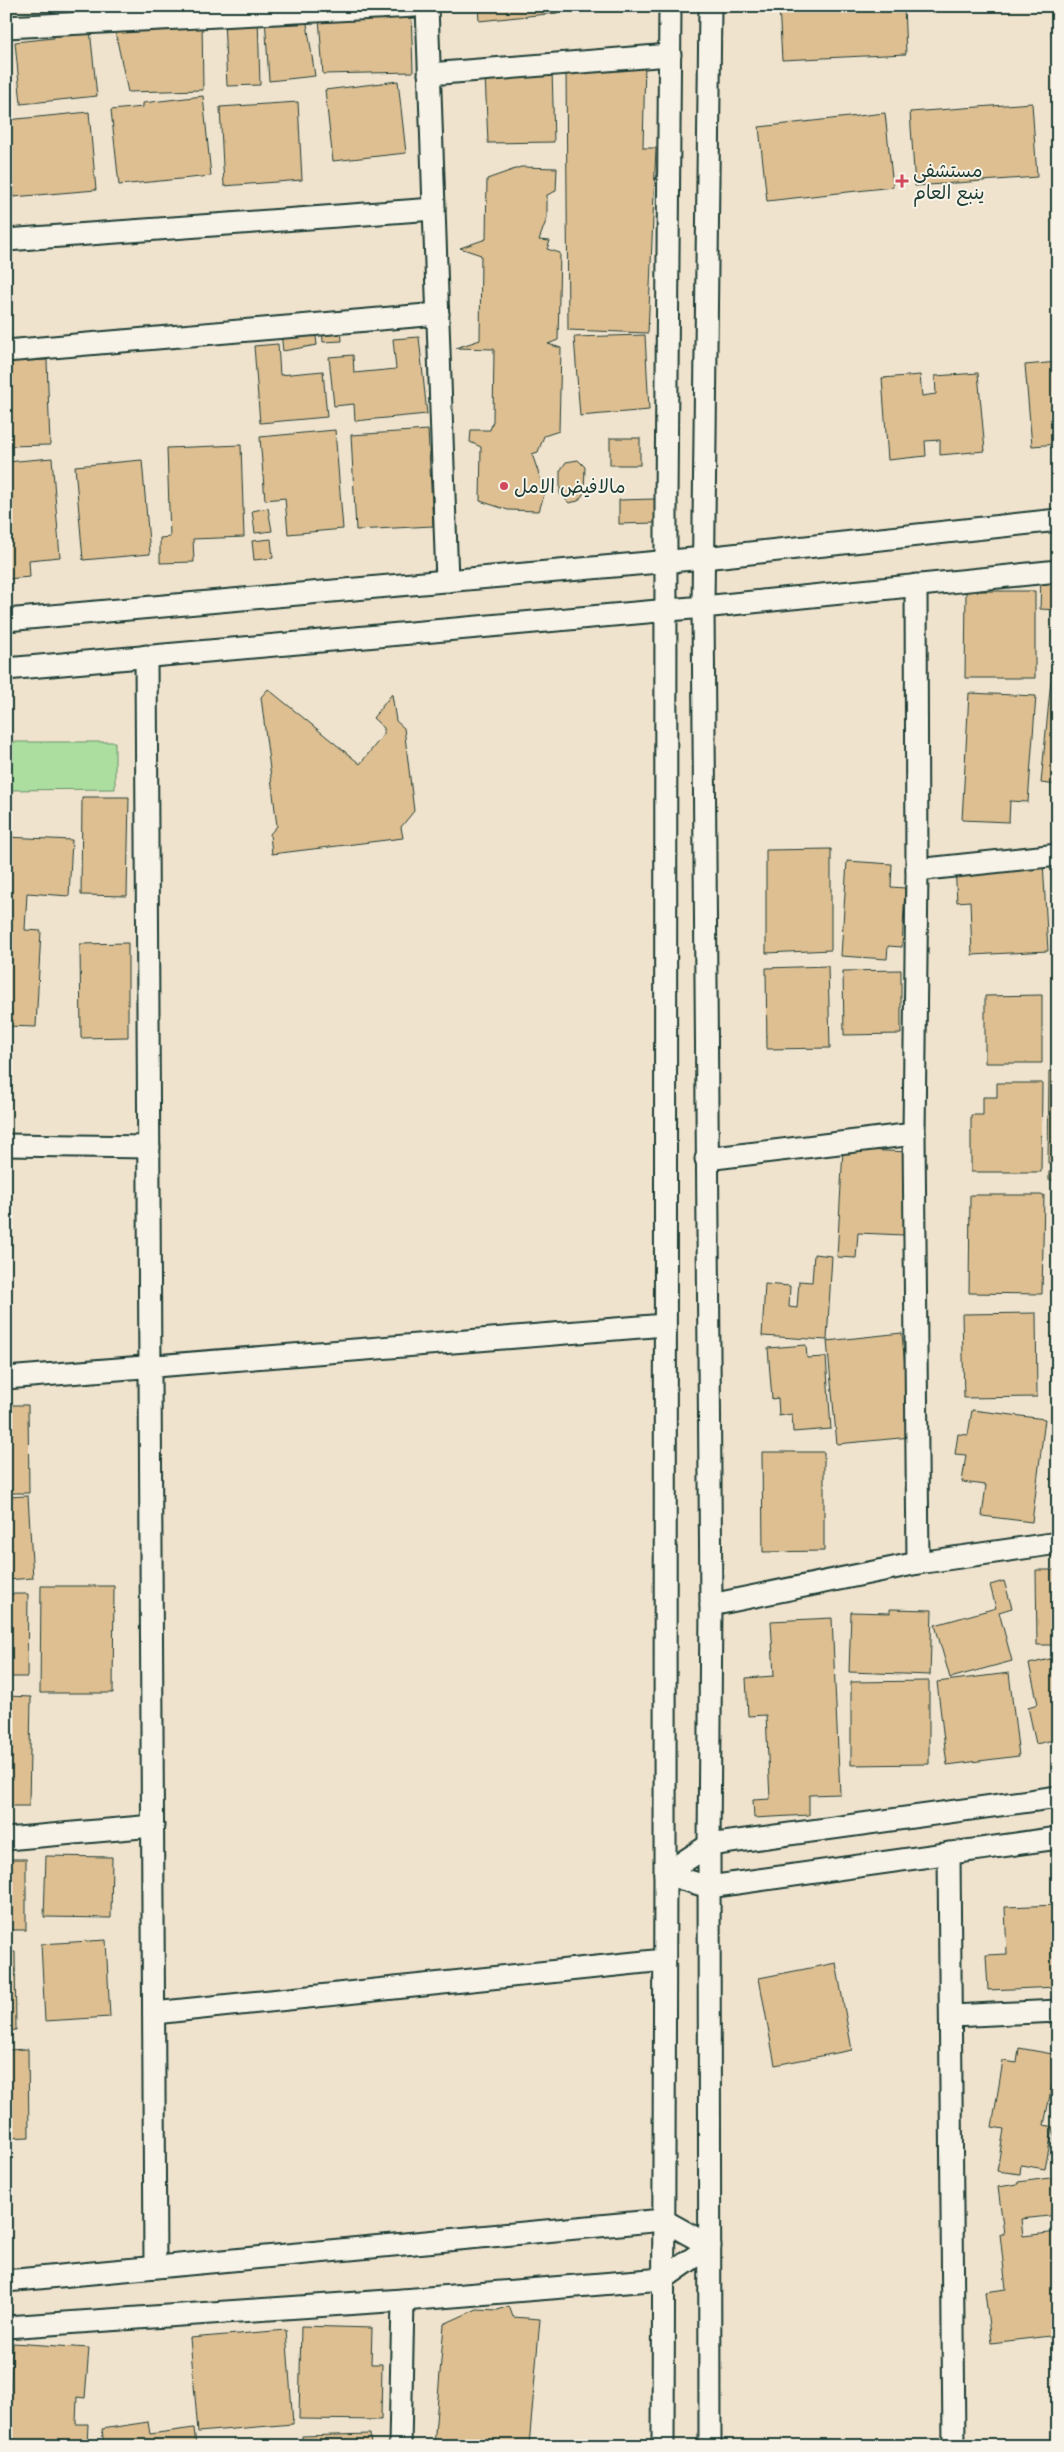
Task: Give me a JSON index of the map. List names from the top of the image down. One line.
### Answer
{"places":{"health":["مستشفى ينبع العام"],"other":["مالافيض الامل"]}}
